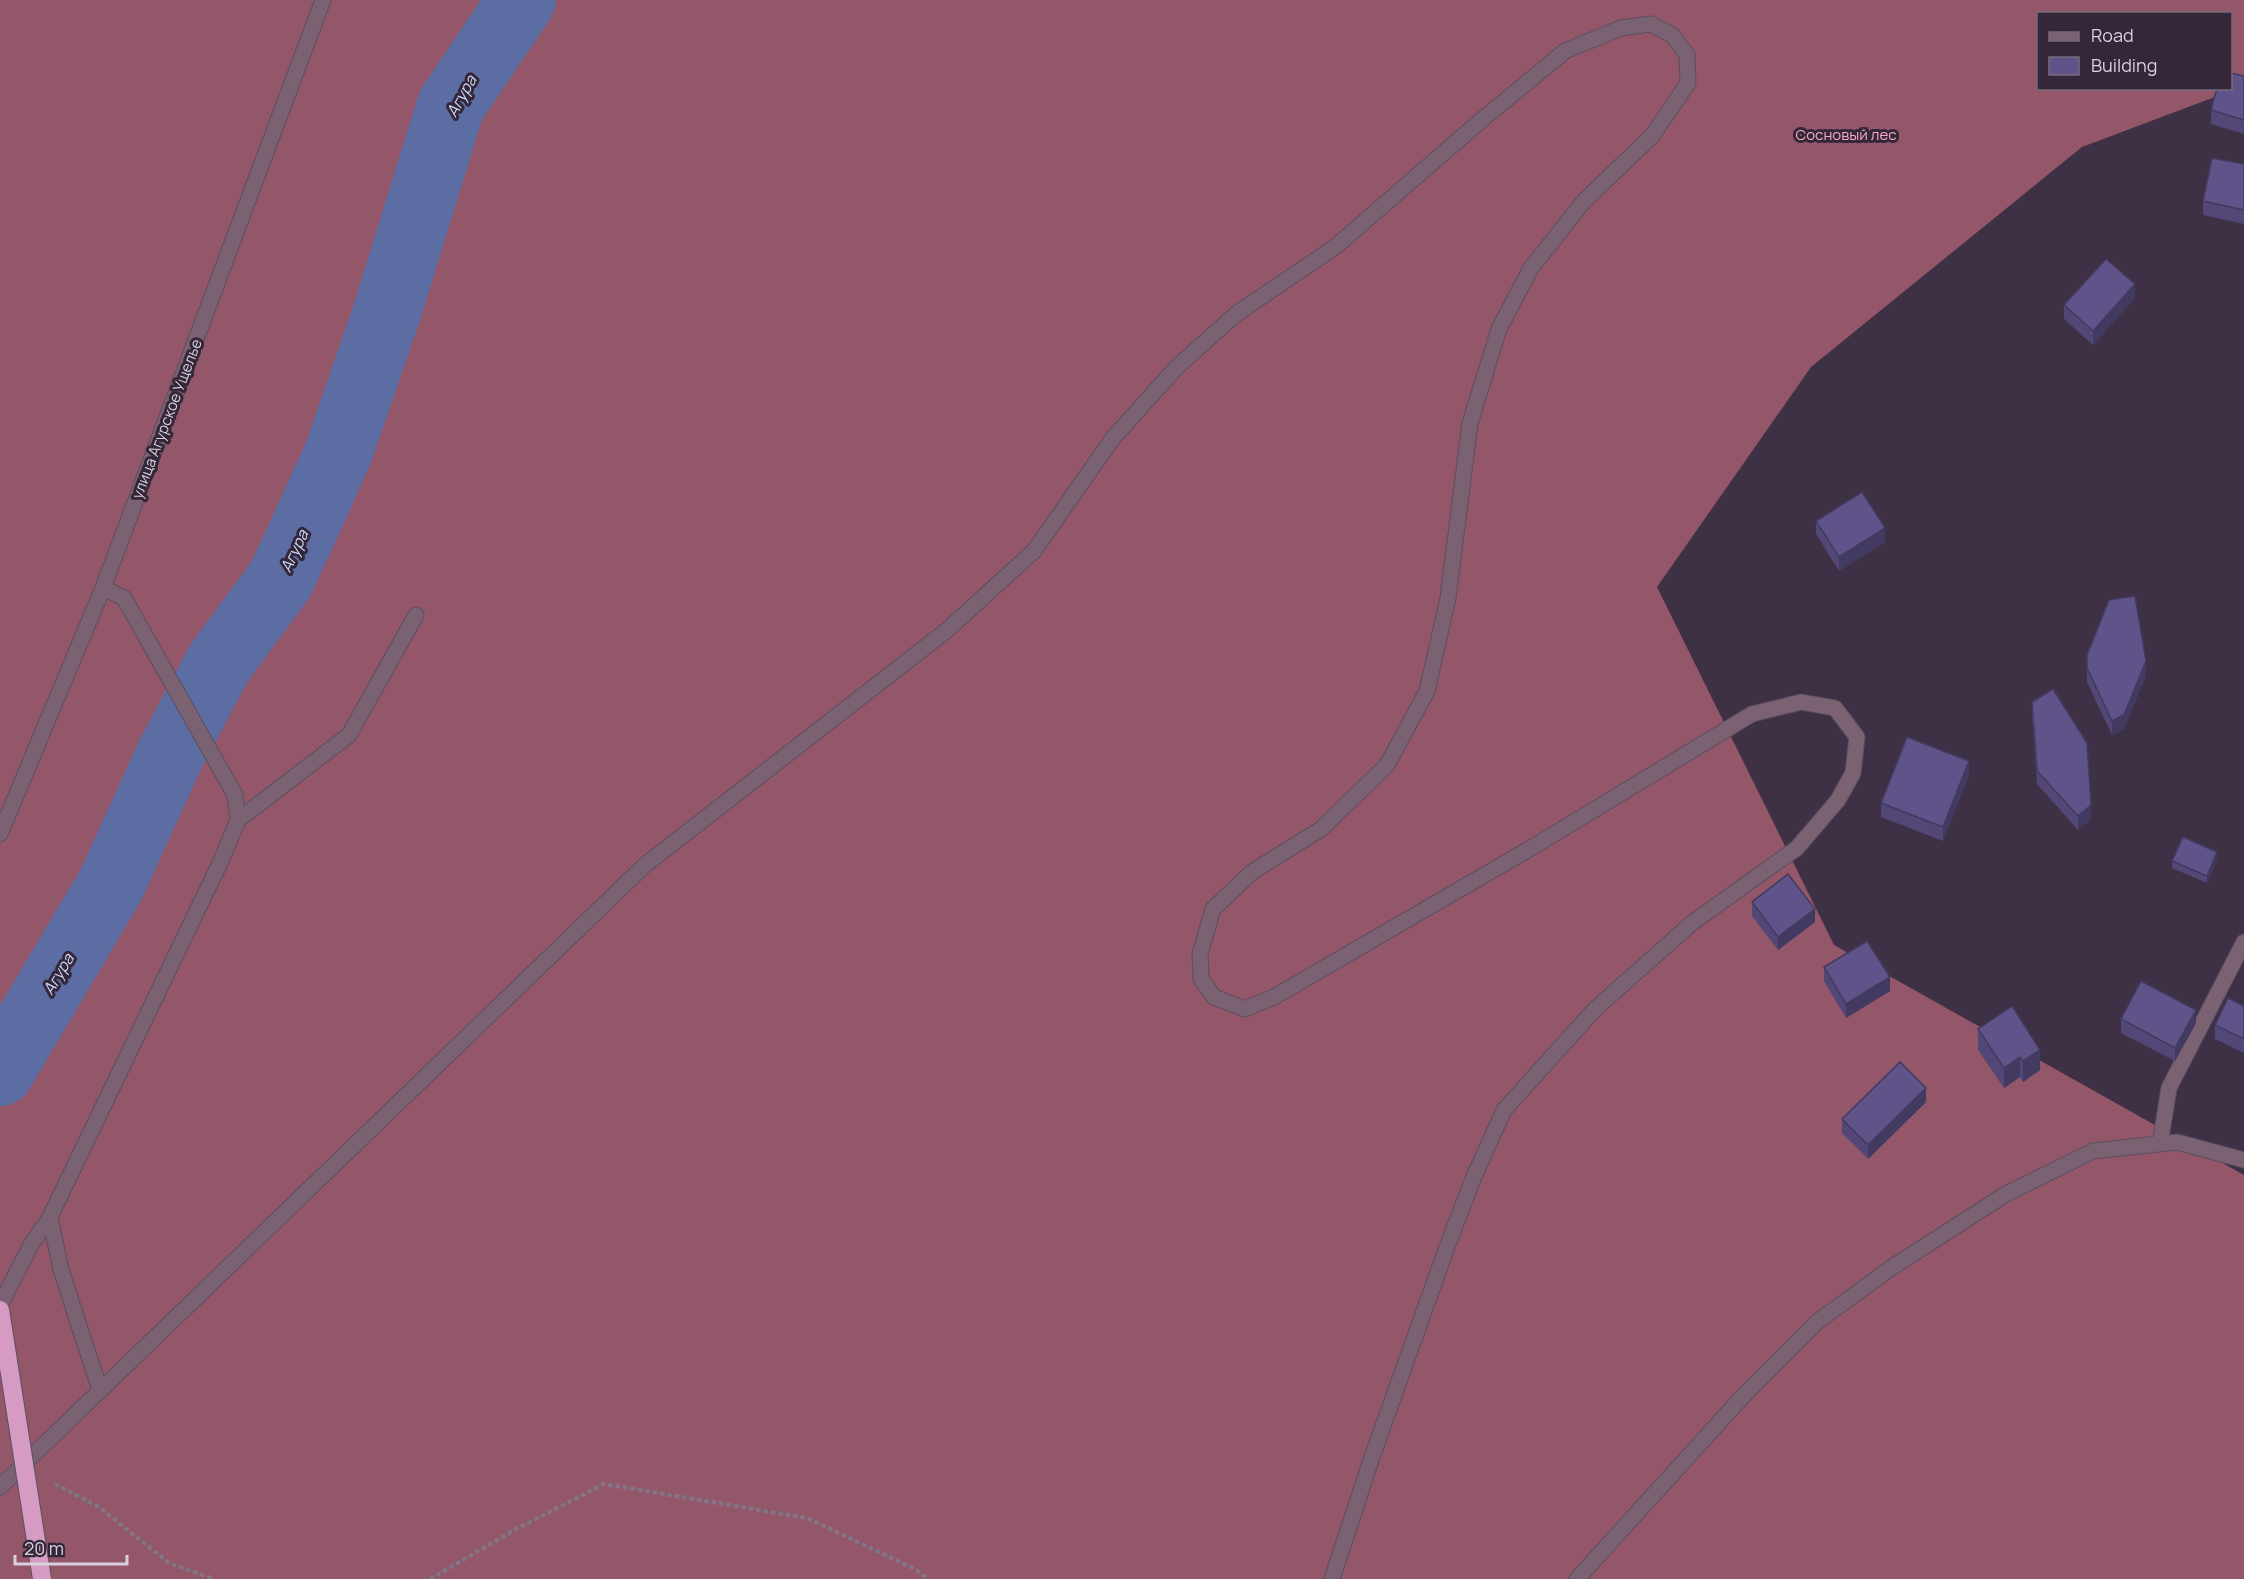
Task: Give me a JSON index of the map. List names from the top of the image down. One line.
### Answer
{"streets":{"street":["улица Агурское Ущелье"]},"water":["Агура"],"parks":["Сосновый лес"],"legend":["Road","Building"],"scale_bar":"20 m"}
